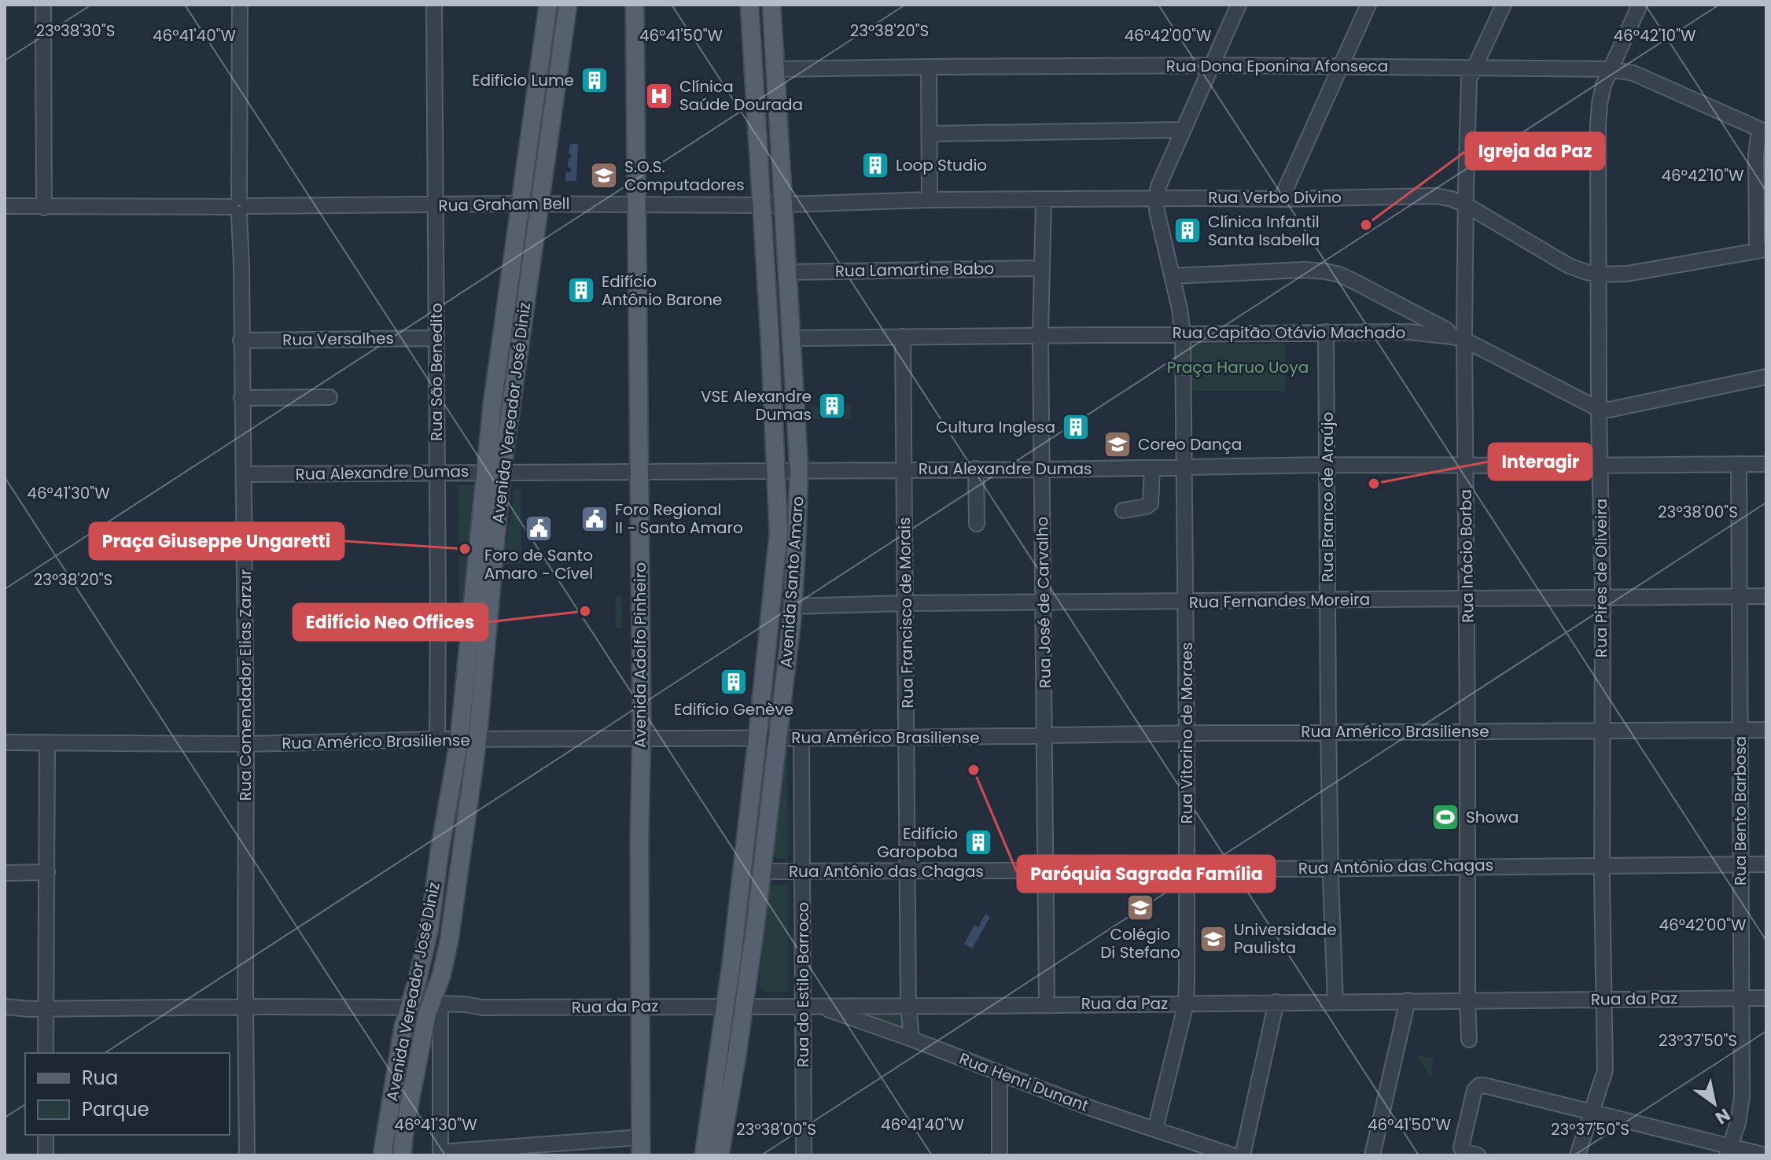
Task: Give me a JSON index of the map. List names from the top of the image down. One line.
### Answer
{"streets":{"main road":["Avenida Vereador José Diniz","Avenida Santo Amaro","Avenida Adolfo Pinheiro"],"street":["Rua Dona Eponina Afonseca","Rua Verbo Divino","Rua Graham Bell","Rua Lamartine Babo","Rua Capitão Otávio Machado","Rua Versalhes","Rua São Benedito","Rua Alexandre Dumas","Rua Branco de Araújo","Rua Inácio Borba","Rua Pires de Oliveira","Rua Fernandes Moreira","Rua José de Carvalho","Rua Francisco de Morais","Rua Comendador Elias Zarzur","Rua Américo Brasiliense","Rua Vitorino de Moraes","Rua Bento Barbosa","Rua Antônio das Chagas","Rua do Estilo Barroco","Rua da Paz","Rua Henri Dunant"]},"crossings":[["Rua Dona Eponina Afonseca","Rua Inácio Borba"],["Rua Dona Eponina Afonseca","Rua Pires de Oliveira"],["Rua Dona Eponina Afonseca","Avenida Santo Amaro"],["Rua Verbo Divino","Rua Graham Bell"],["Rua Verbo Divino","Rua Inácio Borba"],["Rua Verbo Divino","Rua Pires de Oliveira"],["Rua Verbo Divino","Avenida Santo Amaro"],["Rua Verbo Divino","Rua José de Carvalho"],["Rua Verbo Divino","Rua Vitorino de Moraes"],["Rua Graham Bell","Rua São Benedito"],["Rua Graham Bell","Avenida Vereador José Diniz"],["Rua Graham Bell","Avenida Santo Amaro"],["Rua Graham Bell","Avenida Adolfo Pinheiro"],["Rua Graham Bell","Rua Comendador Elias Zarzur"],["Rua Lamartine Babo","Avenida Santo Amaro"],["Rua Lamartine Babo","Rua José de Carvalho"],["Rua Capitão Otávio Machado","Rua Branco de Araújo"],["Rua Capitão Otávio Machado","Rua Inácio Borba"],["Rua Capitão Otávio Machado","Rua Pires de Oliveira"],["Rua Capitão Otávio Machado","Avenida Santo Amaro"],["Rua Capitão Otávio Machado","Rua José de Carvalho"],["Rua Capitão Otávio Machado","Rua Francisco de Morais"],["Rua Capitão Otávio Machado","Rua Vitorino de Moraes"],["Rua Versalhes","Rua São Benedito"],["Rua Versalhes","Rua Comendador Elias Zarzur"],["Rua São Benedito","Rua Alexandre Dumas"],["Rua São Benedito","Rua Américo Brasiliense"],["Avenida Vereador José Diniz","Rua Alexandre Dumas"],["Avenida Vereador José Diniz","Rua Américo Brasiliense"],["Avenida Vereador José Diniz","Rua da Paz"],["Rua Alexandre Dumas","Rua Branco de Araújo"],["Rua Alexandre Dumas","Rua Inácio Borba"],["Rua Alexandre Dumas","Rua Pires de Oliveira"],["Rua Alexandre Dumas","Avenida Santo Amaro"],["Rua Alexandre Dumas","Rua José de Carvalho"],["Rua Alexandre Dumas","Rua Francisco de Morais"],["Rua Alexandre Dumas","Avenida Adolfo Pinheiro"],["Rua Alexandre Dumas","Rua Comendador Elias Zarzur"],["Rua Alexandre Dumas","Rua Vitorino de Moraes"],["Rua Alexandre Dumas","Rua Bento Barbosa"],["Rua Branco de Araújo","Rua Fernandes Moreira"],["Rua Branco de Araújo","Rua Américo Brasiliense"],["Rua Branco de Araújo","Rua Antônio das Chagas"],["Rua Branco de Araújo","Rua da Paz"],["Rua Inácio Borba","Rua Fernandes Moreira"],["Rua Inácio Borba","Rua Américo Brasiliense"],["Rua Inácio Borba","Rua Antônio das Chagas"],["Rua Inácio Borba","Rua da Paz"],["Rua Pires de Oliveira","Rua Fernandes Moreira"],["Rua Pires de Oliveira","Rua Américo Brasiliense"],["Rua Pires de Oliveira","Rua Antônio das Chagas"],["Rua Pires de Oliveira","Rua da Paz"],["Avenida Santo Amaro","Rua Fernandes Moreira"],["Avenida Santo Amaro","Rua Américo Brasiliense"],["Avenida Santo Amaro","Rua Antônio das Chagas"],["Avenida Santo Amaro","Rua da Paz"],["Rua Fernandes Moreira","Rua José de Carvalho"],["Rua Fernandes Moreira","Rua Francisco de Morais"],["Rua Fernandes Moreira","Rua Vitorino de Moraes"],["Rua Fernandes Moreira","Rua Bento Barbosa"],["Rua José de Carvalho","Rua Américo Brasiliense"],["Rua José de Carvalho","Rua Antônio das Chagas"],["Rua José de Carvalho","Rua da Paz"],["Rua Francisco de Morais","Rua Américo Brasiliense"],["Rua Francisco de Morais","Rua Antônio das Chagas"],["Rua Francisco de Morais","Rua da Paz"],["Rua Francisco de Morais","Rua Henri Dunant"],["Avenida Adolfo Pinheiro","Rua Américo Brasiliense"],["Avenida Adolfo Pinheiro","Rua da Paz"],["Rua Comendador Elias Zarzur","Rua Américo Brasiliense"],["Rua Américo Brasiliense","Rua Vitorino de Moraes"],["Rua Américo Brasiliense","Rua Bento Barbosa"],["Rua Américo Brasiliense","Rua do Estilo Barroco"],["Rua Vitorino de Moraes","Rua Antônio das Chagas"],["Rua Vitorino de Moraes","Rua da Paz"],["Rua Vitorino de Moraes","Rua Henri Dunant"],["Rua Bento Barbosa","Rua Antônio das Chagas"],["Rua Bento Barbosa","Rua da Paz"],["Rua Antônio das Chagas","Rua do Estilo Barroco"],["Rua do Estilo Barroco","Rua da Paz"],["Rua do Estilo Barroco","Rua Henri Dunant"],["Rua da Paz","Rua Henri Dunant"]],"parks":["Praça Haruo Uoya"],"places":{"building":["Edifício Lume","Loop Studio","Clínica Infantil Santa Isabella","Edifício Antônio Barone","VSE Alexandre Dumas","Cultura Inglesa","Edifício Genève","Edifício Garopoba"],"hospital":["Clínica Saúde Dourada"],"school or university":["S.O.S. Computadores","Coreo Dança","Colégio Di Stefano","Universidade Paulista"],"other":["Igreja da Paz","Interagir","Praça Giuseppe Ungaretti","Edifício Neo Offices","Paróquia Sagrada Família"],"public building":["Foro Regional II - Santo Amaro","Foro de Santo Amaro - Cível"],"sports":["Showa"]},"legend":["Rua","Parque"],"north":"bottom right","coordinates":["23°38'30\"S","23°38'20\"S","46°41'40\"W","46°41'50\"W","46°42'00\"W","46°42'10\"W","46°41'30\"W","23°38'00\"S","23°37'50\"S"]}
